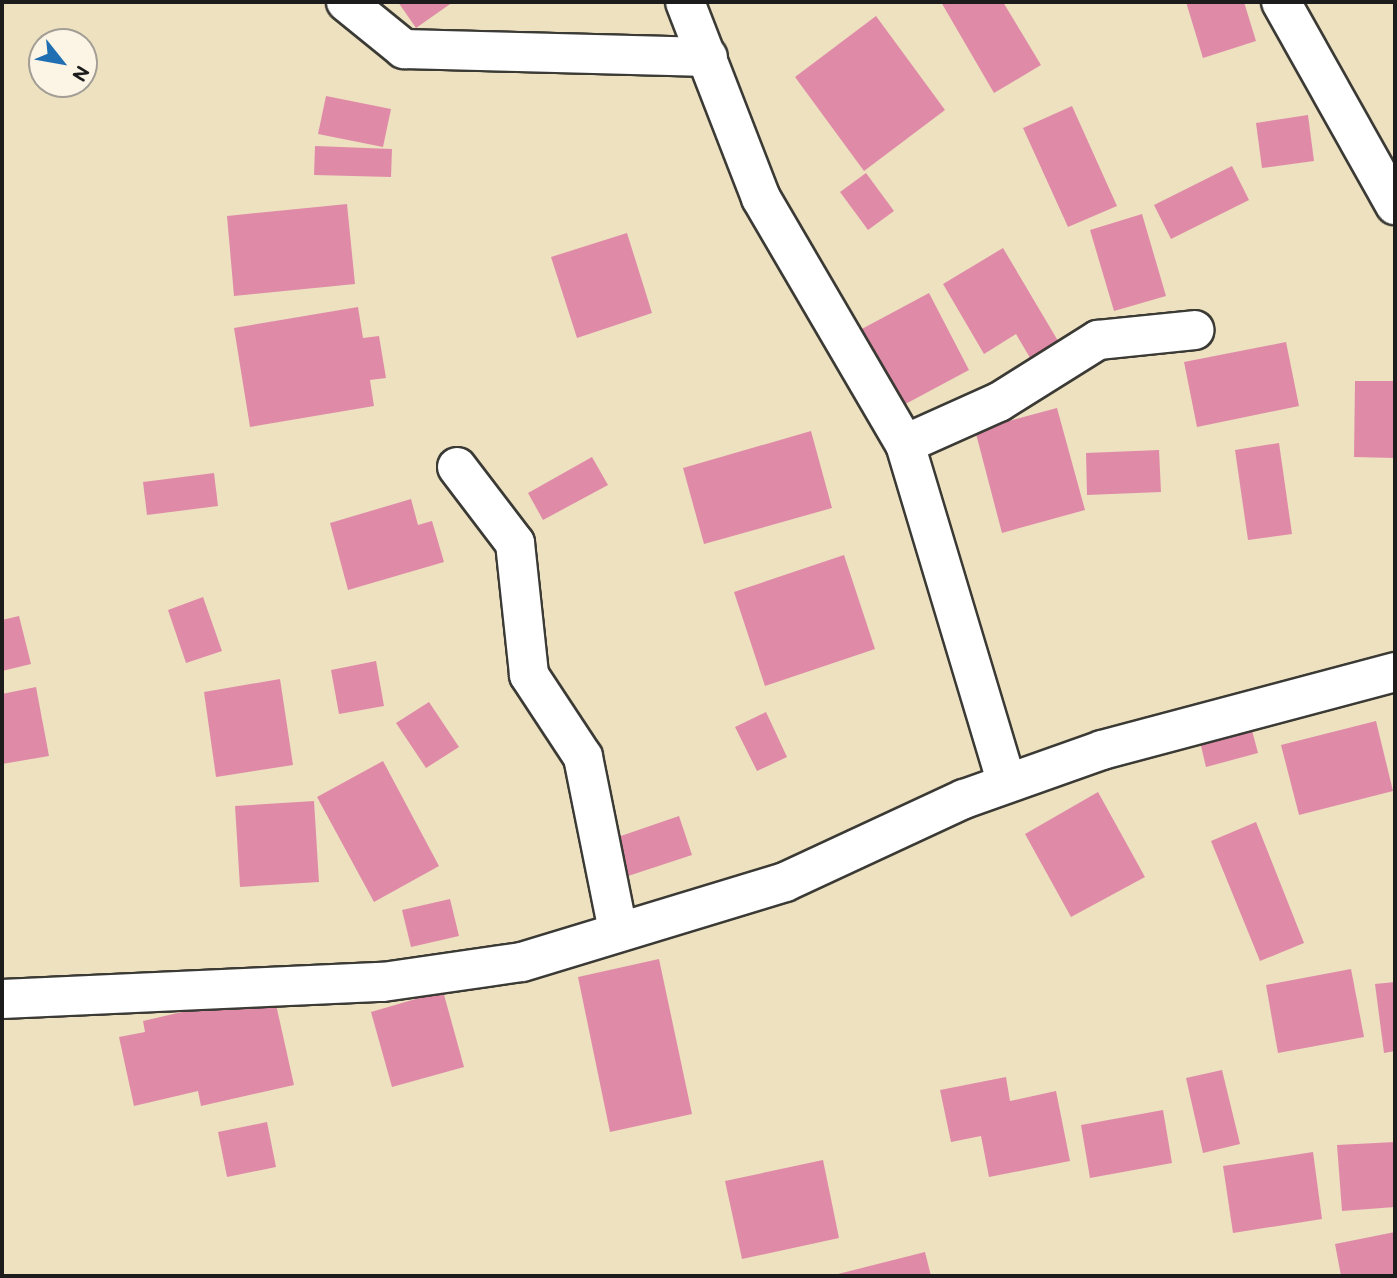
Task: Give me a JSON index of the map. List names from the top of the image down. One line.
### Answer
{"north":"bottom right"}
